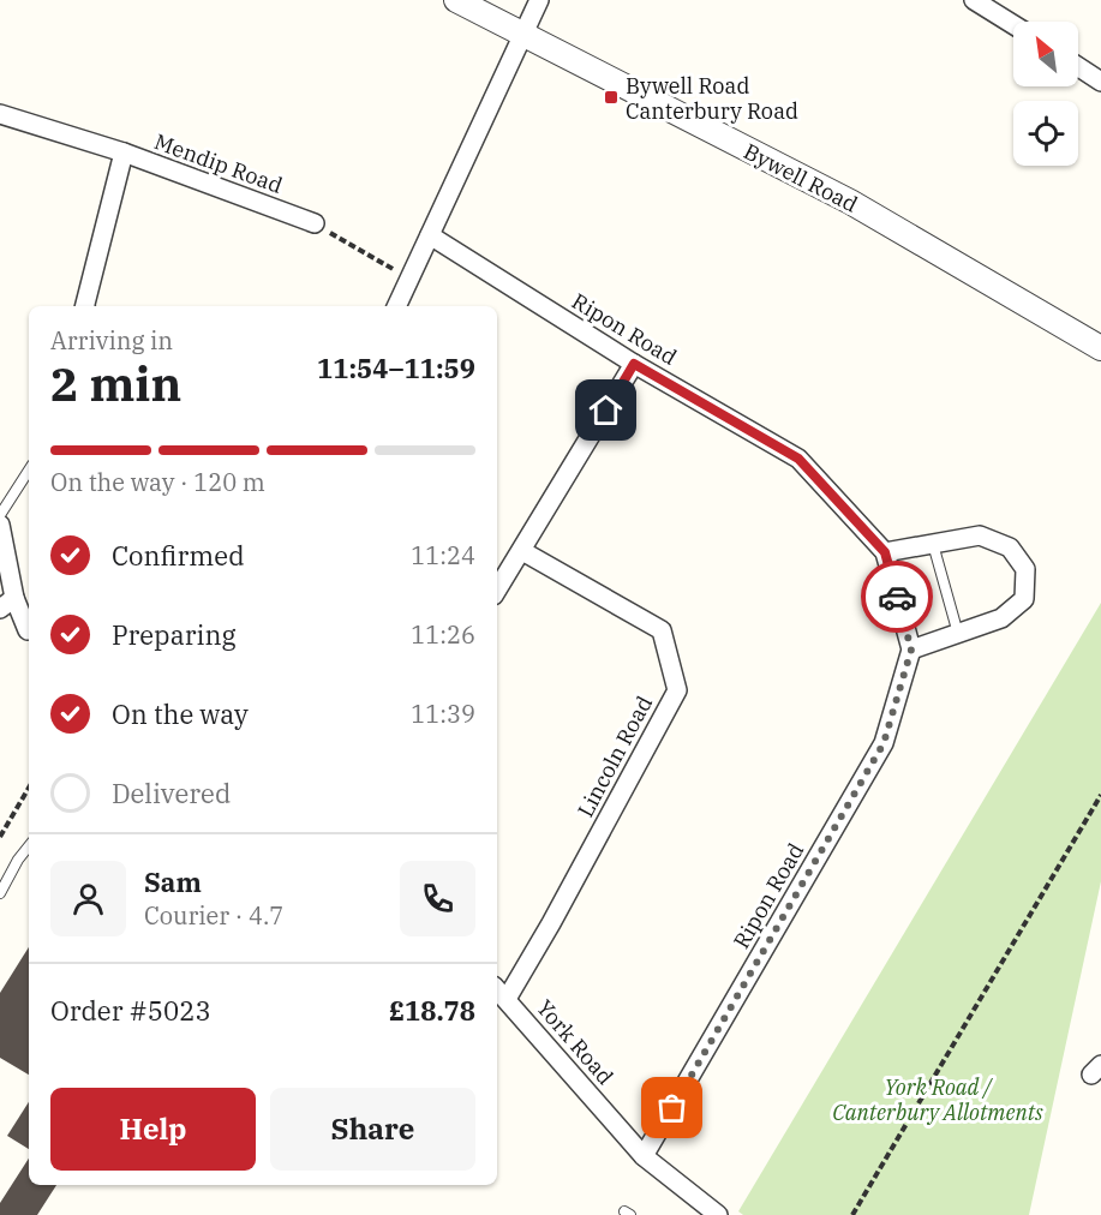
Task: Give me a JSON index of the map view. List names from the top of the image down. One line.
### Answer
{"streets":{"street":["Mendip Road","Bywell Road","Ripon Road","Lincoln Road","York Road"]},"crossings":[["Ripon Road","York Road"],["Lincoln Road","York Road"]],"parks":["York Road / Canterbury Allotments"],"places":{"transit":["Bywell Road Canterbury Road"]},"north":"top left","page":{"heading":["2 min","Arriving in","11:54–11:59"],"panel":["Sam","Courier · 4.7","Order #5023","£18.78"],"bar":"On the way · 120 m","list":[["Confirmed","11:24"],["Preparing","11:26"],["On the way","11:39"],"Delivered"],"buttons":["Help","Share"]}}
